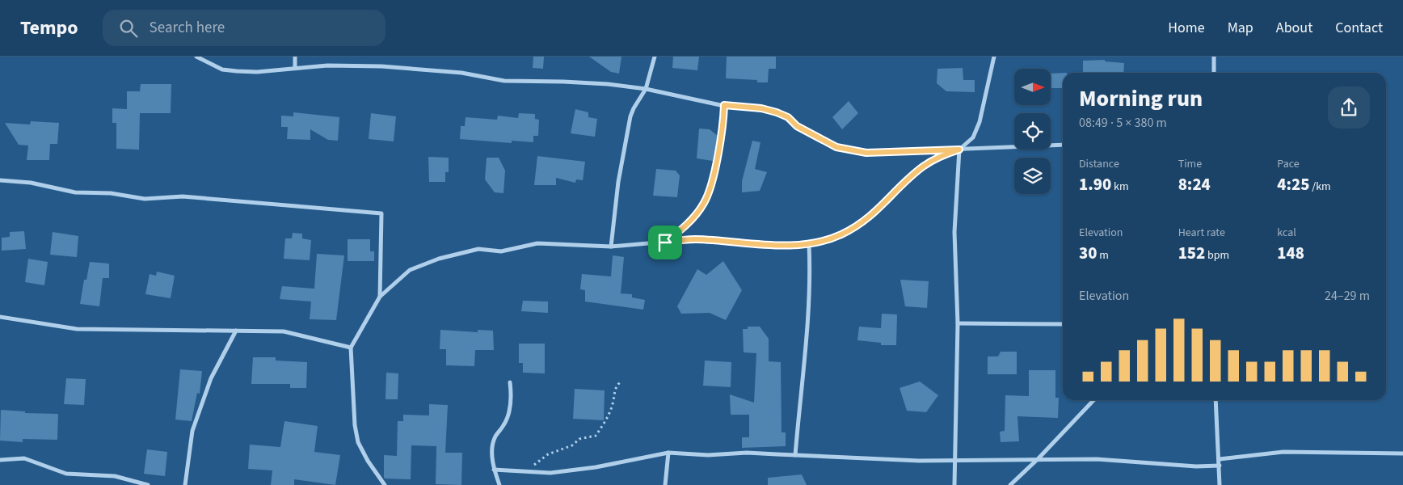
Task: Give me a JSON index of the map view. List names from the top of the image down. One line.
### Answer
{"north":"right","page":{"header":"Tempo","search":"Search here","nav":["Home","Map","About","Contact"],"heading":["Morning run","08:49 · 5 × 380 m"],"stats":[["Distance","1.90 km"],["Time","8:24"],["Pace","4:25 /km"],["Elevation","30 m"],["Heart rate","152 bpm"],["kcal","148"]],"chart":["Elevation","24–29 m"]}}
